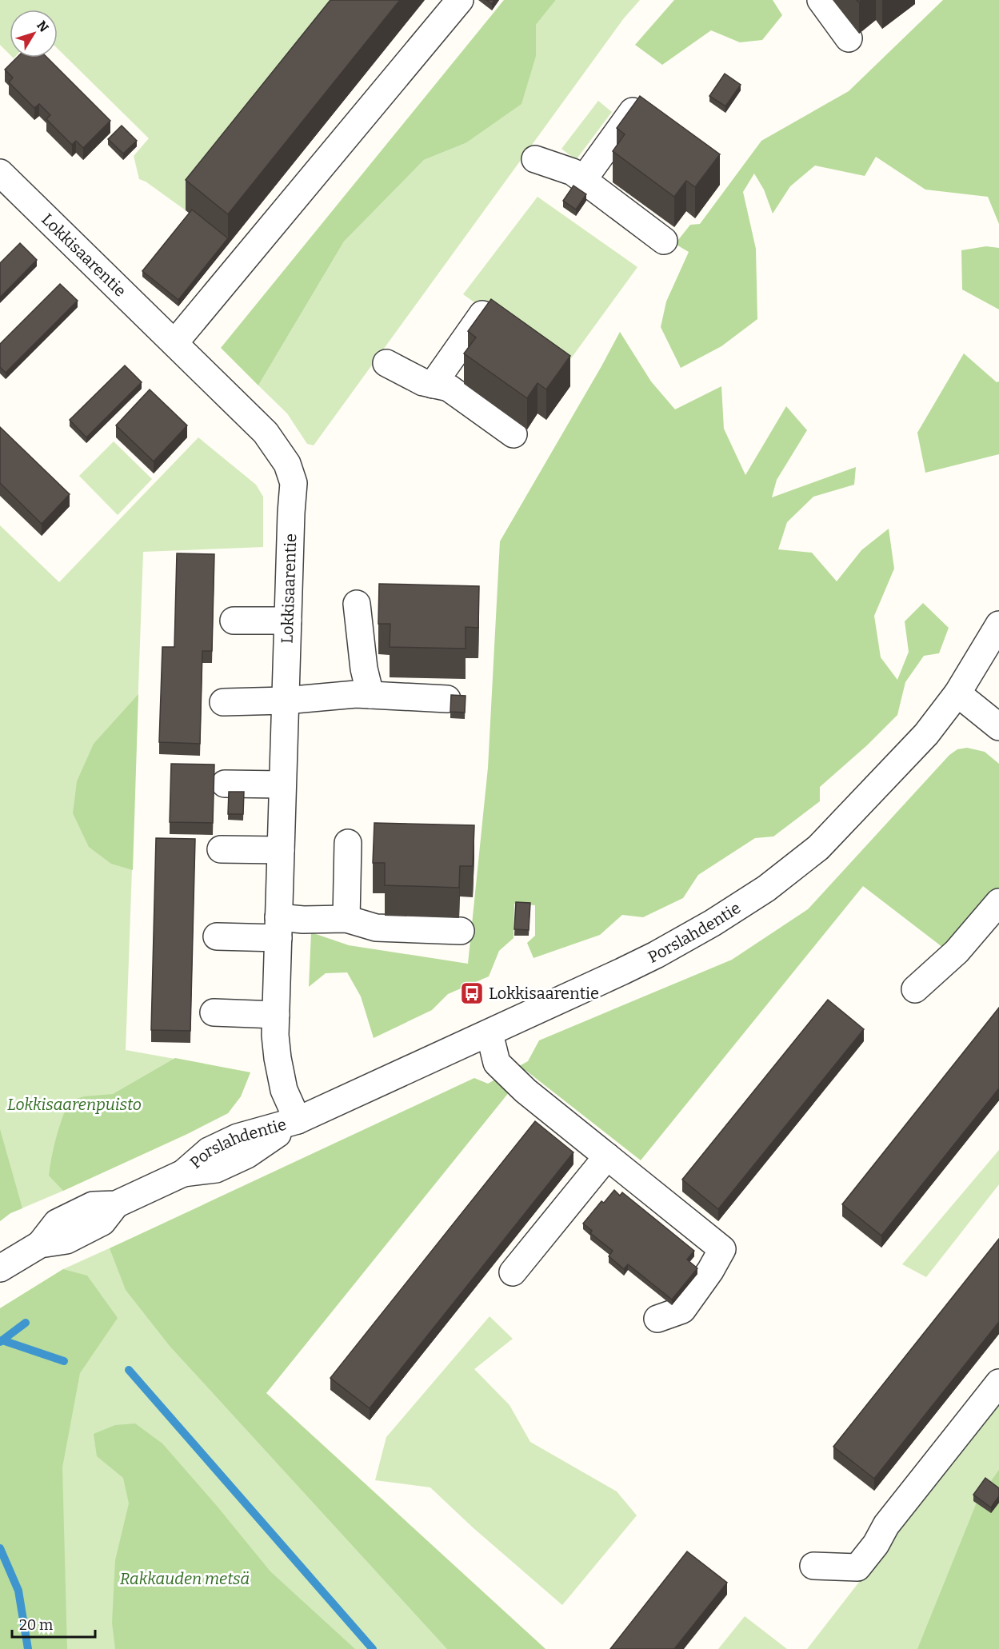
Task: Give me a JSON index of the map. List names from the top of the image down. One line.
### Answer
{"streets":{"street":["Lokkisaarentie","Porslahdentie"]},"crossings":[["Lokkisaarentie","Porslahdentie"]],"parks":["Lokkisaarenpuisto","Rakkauden metsä"],"places":{"bus stop":["Lokkisaarentie"]},"scale_bar":"20 m","north":"top right"}
